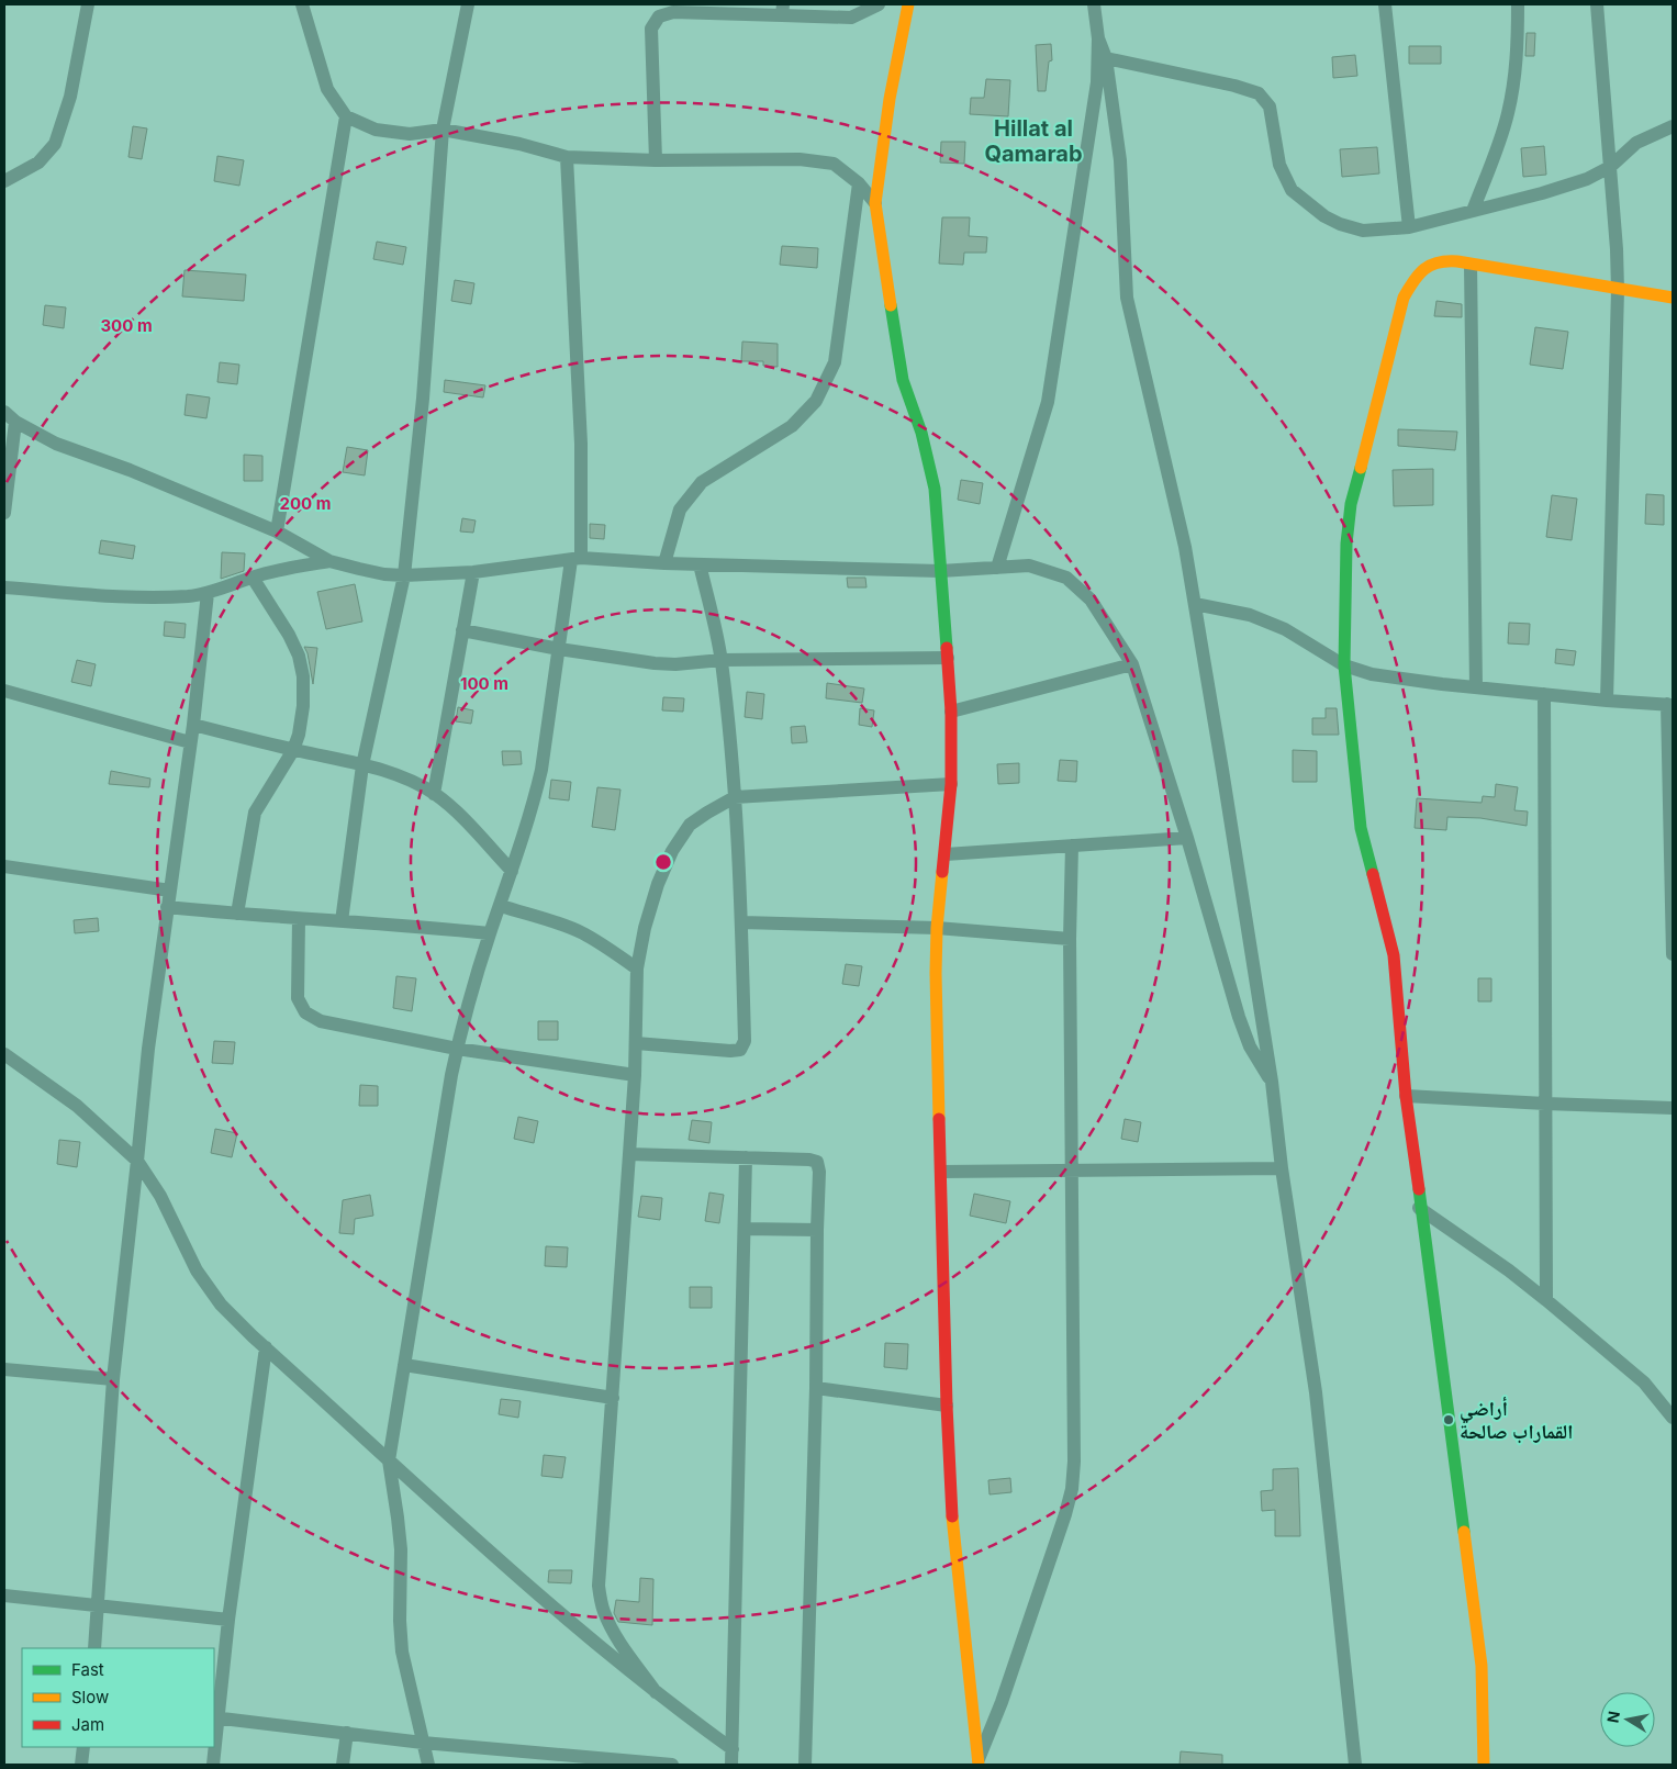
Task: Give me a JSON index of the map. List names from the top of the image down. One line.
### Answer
{"districts":["Hillat al Qamarab"],"places":["أراضي القماراب صالحة"],"legend":["Fast","Slow","Jam"],"north":"left","rings":["300 m","200 m","100 m"]}
